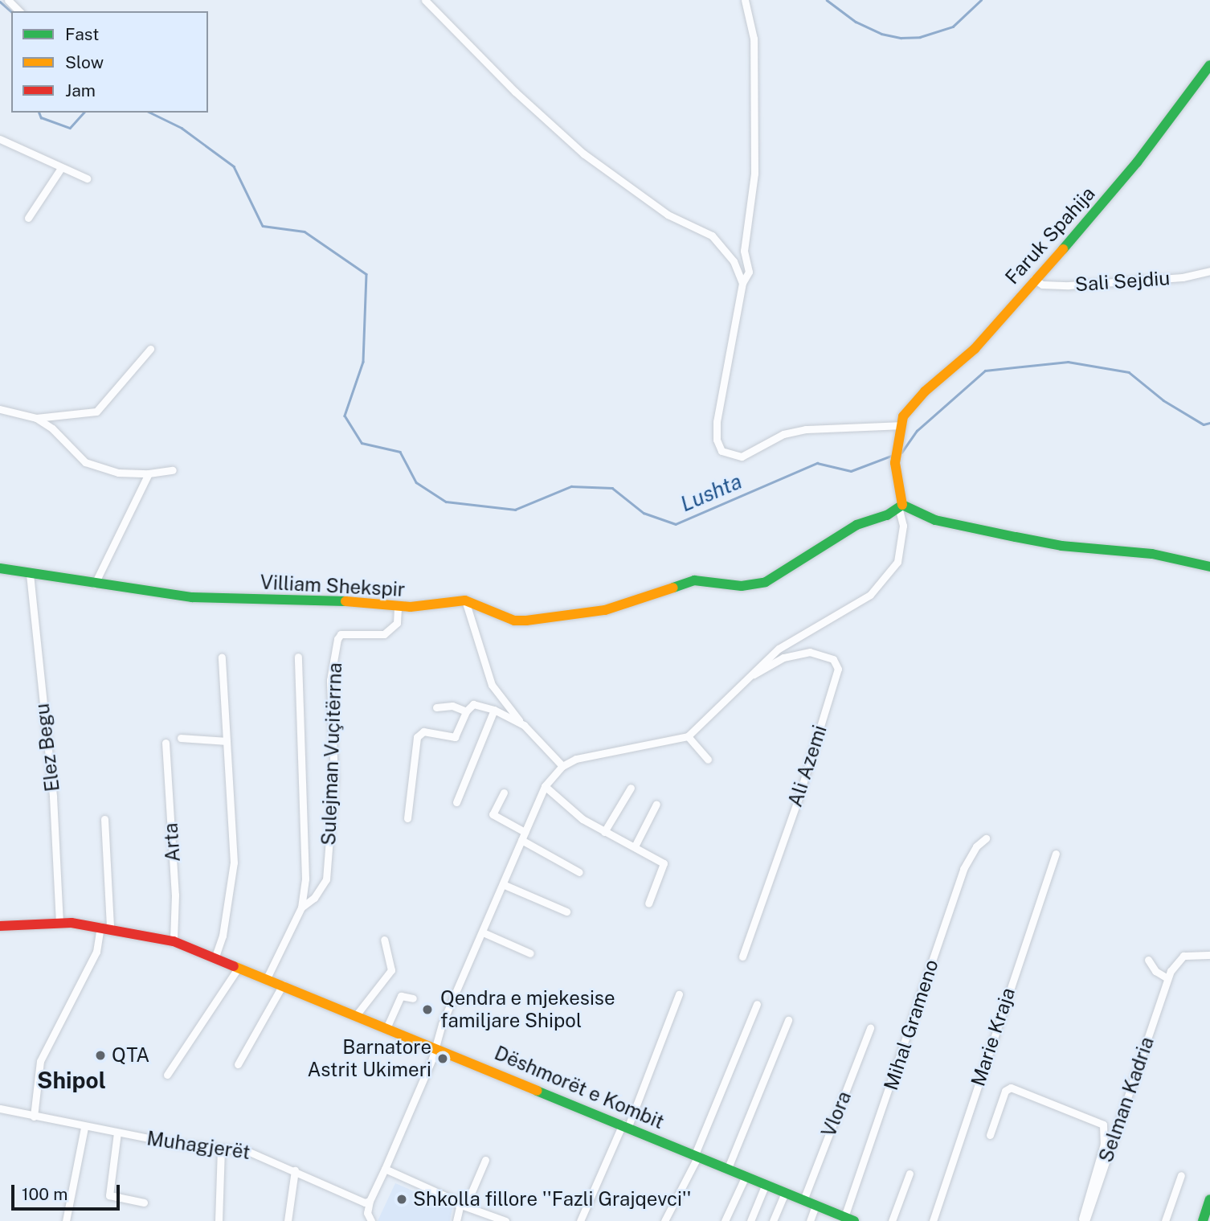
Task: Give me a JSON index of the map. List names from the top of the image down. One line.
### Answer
{"streets":{"street":["Faruk Spahija","Sali Sejdiu","Villiam Shekspir","Elez Begu","Sulejman Vuçitërrna","Ali Azemi","Arta","Mihal Grameno","Marie Kraja","Dëshmorët e Kombit","Selman Kadria","Vlora","Muhagjerët"]},"crossings":[["Faruk Spahija","Sali Sejdiu"],["Villiam Shekspir","Elez Begu"],["Villiam Shekspir","Sulejman Vuçitërrna"],["Elez Begu","Dëshmorët e Kombit"],["Sulejman Vuçitërrna","Dëshmorët e Kombit"],["Arta","Dëshmorët e Kombit"],["Mihal Grameno","Dëshmorët e Kombit"],["Dëshmorët e Kombit","Vlora"]],"districts":["Shipol"],"water":["Lushta"],"places":["Qendra e mjekesise familjare Shipol","QTA","Barnatore Astrit Ukimeri","Shkolla fillore ''Fazli Grajqevci''"],"legend":["Fast","Slow","Jam"],"scale_bar":"100 m"}
